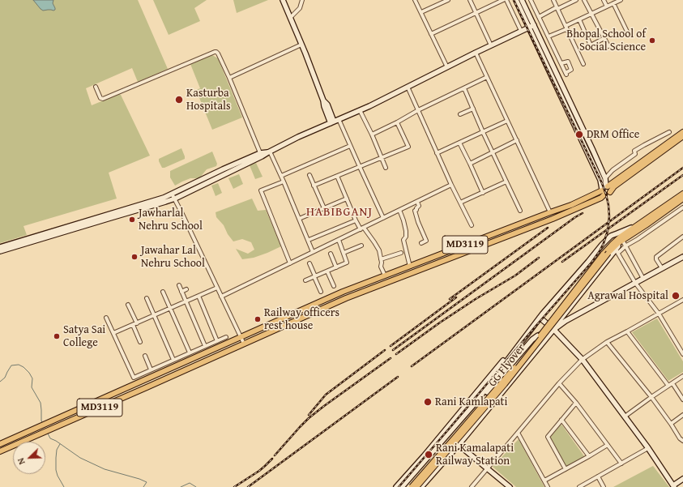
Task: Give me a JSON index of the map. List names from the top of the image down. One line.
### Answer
{"streets":{"main road":["MD3119","GG Flyover"]},"districts":["HABIBGANJ"],"places":["Bhopal School of Social Science","Kasturba Hospitals","DRM Office","Jawharlal Nehru School","Jawahar Lal Nehru School","Agrawal Hospital","Railway officers rest house","Satya Sai College","Rani Kamlapati","Rani Kamalapati Railway Station"],"north":"bottom left"}
